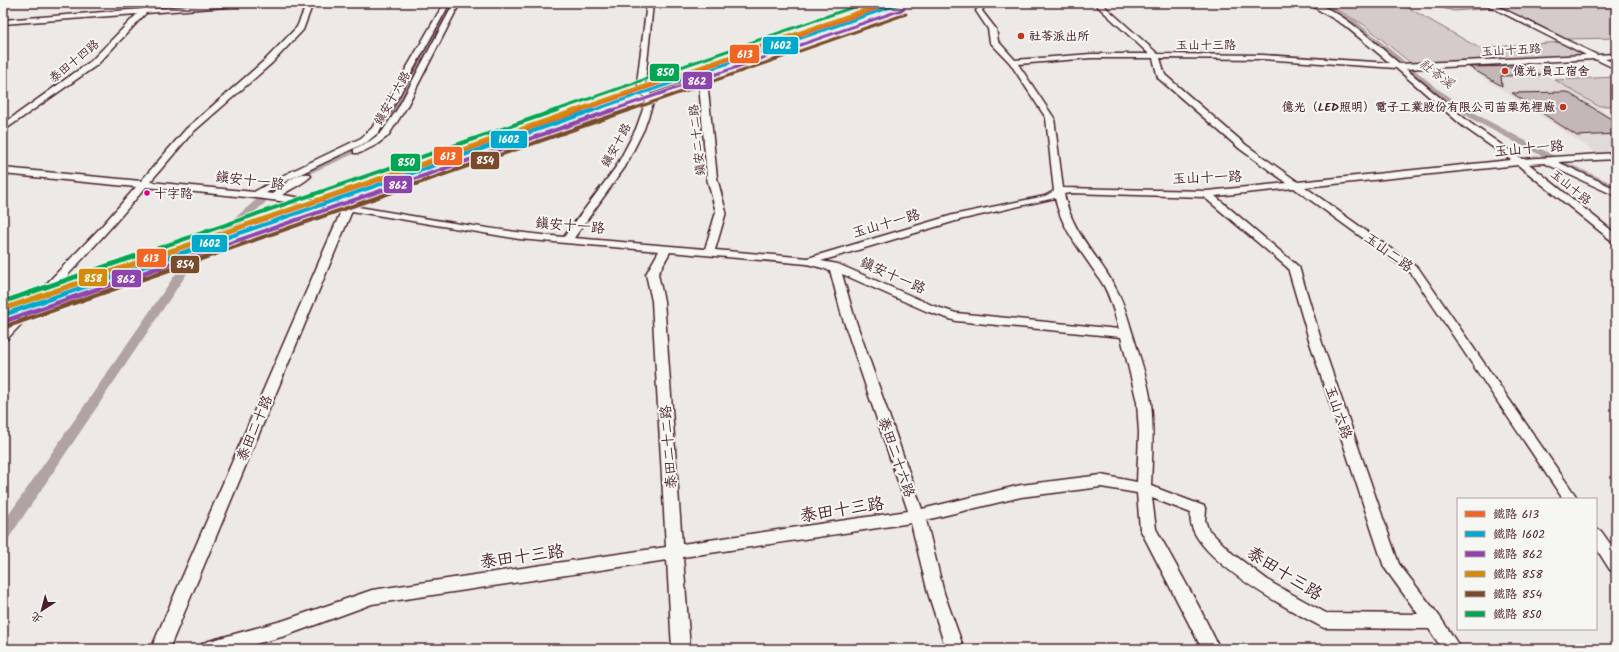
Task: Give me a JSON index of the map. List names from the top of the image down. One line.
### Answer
{"streets":{"street":["玉山十三路","玉山十五路","泰田十四路","鎮安十六路","鎮安二十二路","鎮安十路","玉山十一路","鎮安十一路","玉山十路","玉山二路","玉山六路","泰田二十路","泰田二十二路","泰田二十六路","泰田十三路"]},"crossings":[["玉山十三路","玉山十五路"],["玉山十三路","玉山十路"],["玉山十三路","玉山二路"],["玉山十五路","玉山十路"],["鎮安十六路","鎮安十一路"],["鎮安二十二路","鎮安十路"],["鎮安二十二路","鎮安十一路"],["鎮安十路","鎮安十一路"],["玉山十一路","鎮安十一路"],["玉山十一路","玉山十路"],["玉山十一路","玉山二路"],["玉山十一路","玉山六路"],["鎮安十一路","泰田二十路"],["鎮安十一路","泰田二十二路"],["鎮安十一路","泰田二十六路"],["玉山六路","泰田十三路"],["泰田二十二路","泰田十三路"],["泰田二十六路","泰田十三路"]],"water":["社苓溪"],"places":["社苓派出所","億光 員工宿舍","億光（LED照明）電子工業股份有限公司苗栗苑裡廠","十字路"],"lines":["rail line 613","rail line 1602","rail line 858","rail line 850","rail line 862","rail line 854"],"legend":["鐵路 613","鐵路 1602","鐵路 862","鐵路 858","鐵路 854","鐵路 850"],"north":"bottom left"}
